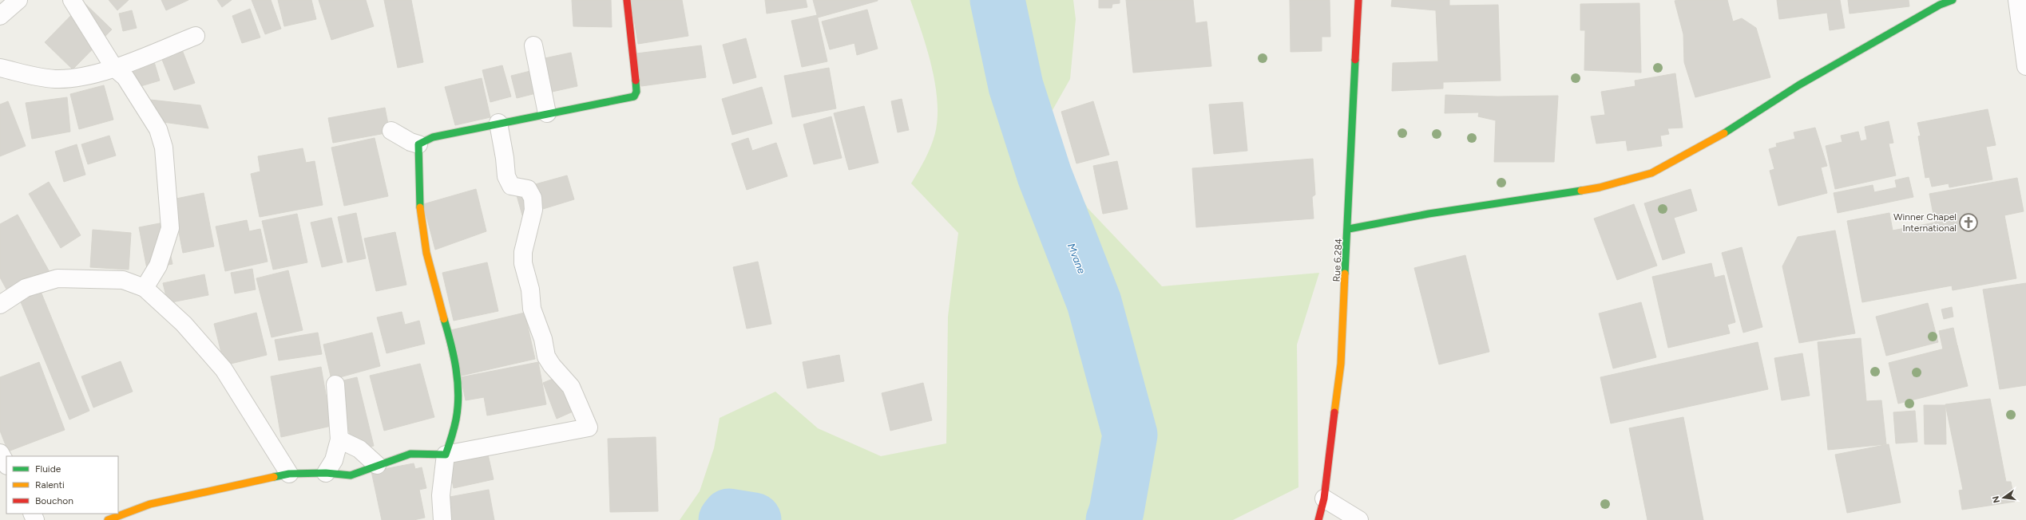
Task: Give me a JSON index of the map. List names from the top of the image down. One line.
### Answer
{"streets":{"street":["Rue 6.284"]},"water":["Mvane"],"places":{"church":["Winner Chapel International"]},"legend":["Fluide","Ralenti","Bouchon"],"north":"left"}
